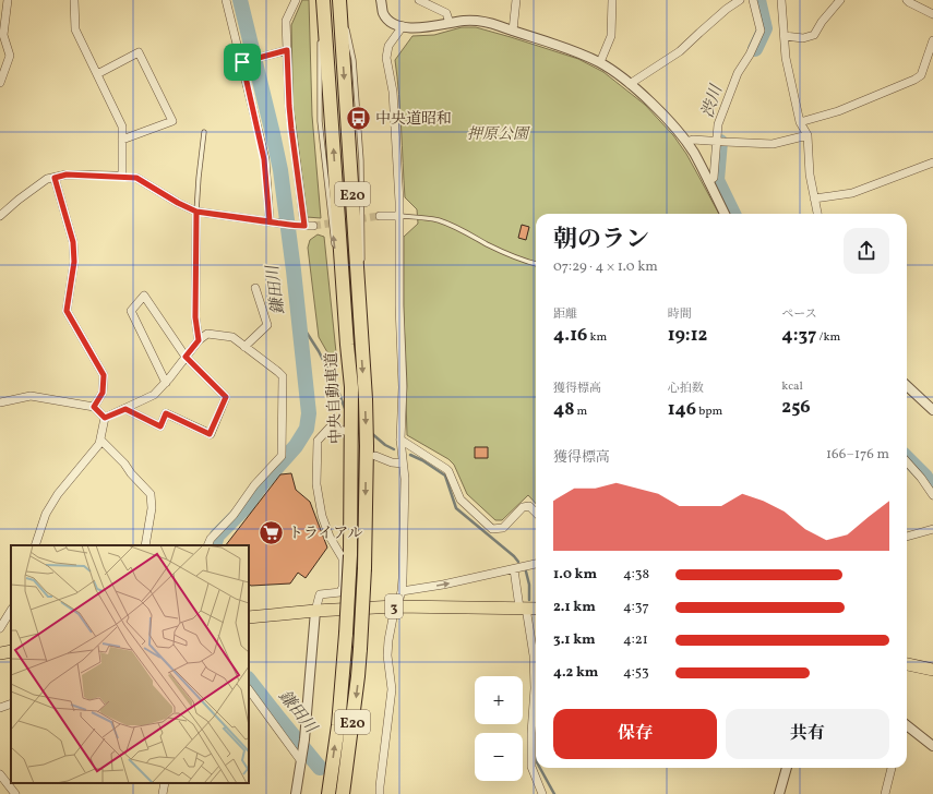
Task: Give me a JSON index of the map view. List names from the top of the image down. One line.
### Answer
{"streets":{"highway":["E20","中央自動車道"],"main road":["3"]},"water":["渋川","鎌田川"],"parks":["押原公園"],"places":{"bus stop":["中央道昭和"],"supermarket":["トライアル"]},"page":{"heading":["朝のラン","07:29 · 4 × 1.0 km"],"stats":[["距離","4.16 km"],["時間","19:12"],["ペース","4:37 /km"],["獲得標高","48 m"],["心拍数","146 bpm"],["kcal","256"]],"chart":["獲得標高","166–176 m"],"list":[{"name":"1.0 km","note":"4:38"},{"name":"2.1 km","note":"4:37"},{"name":"3.1 km","note":"4:21"},{"name":"4.2 km","note":"4:53"}],"map_buttons":["+","−"],"buttons":["保存","共有"]}}
